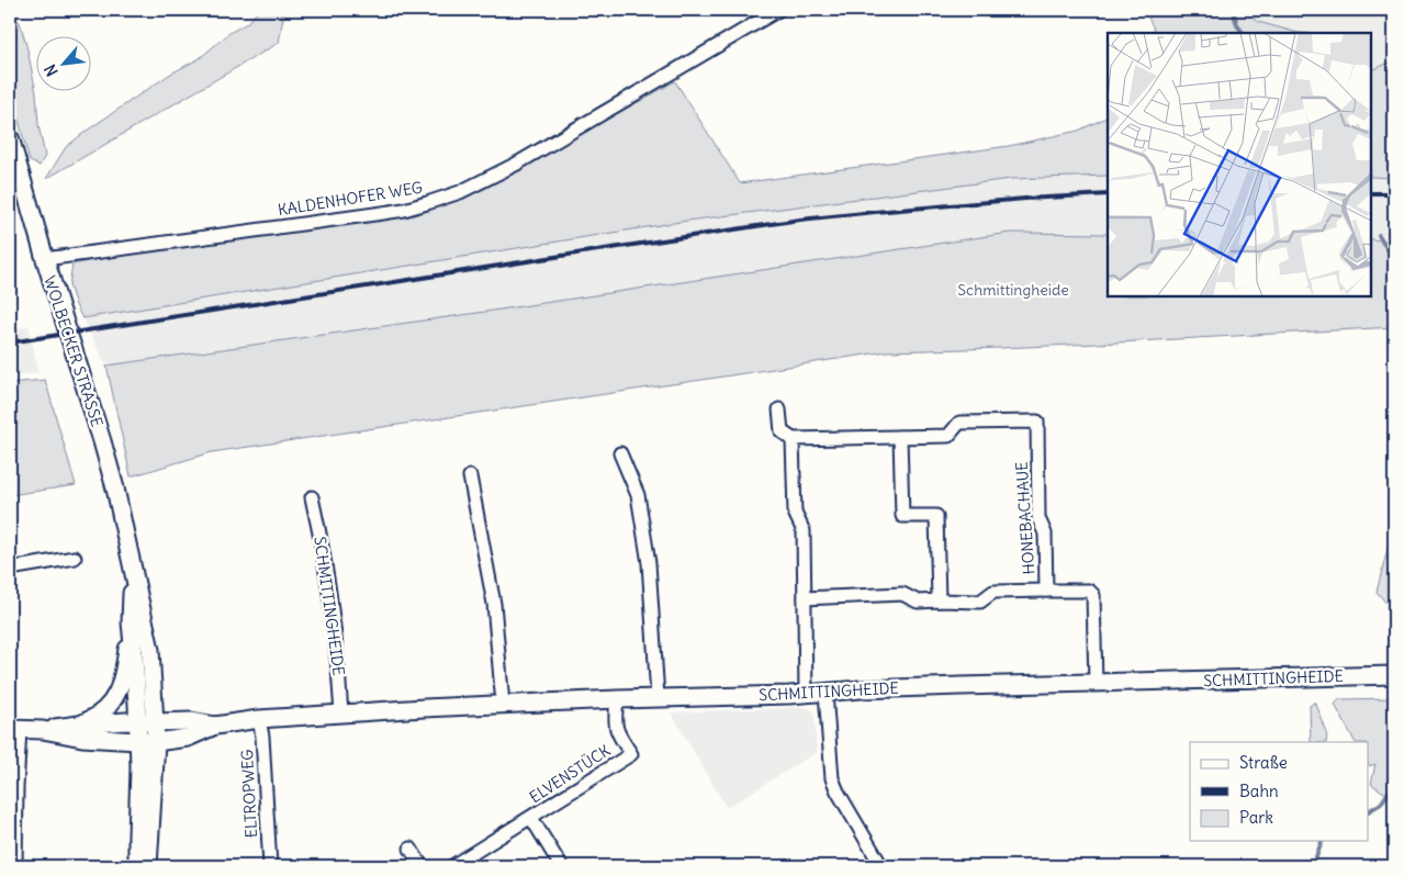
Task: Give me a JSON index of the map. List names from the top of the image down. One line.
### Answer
{"streets":{"street":["KALDENHOFER WEG","WOLBECKER STRASSE","HONEBACHAUE","SCHMITTINGHEIDE","ELVENSTÜCK","ELTROPWEG"]},"crossings":[["KALDENHOFER WEG","WOLBECKER STRASSE"],["WOLBECKER STRASSE","SCHMITTINGHEIDE"],["HONEBACHAUE","SCHMITTINGHEIDE"],["SCHMITTINGHEIDE","ELVENSTÜCK"],["SCHMITTINGHEIDE","ELTROPWEG"]],"parks":["Schmittingheide"],"legend":["Straße","Bahn","Park"],"north":"bottom left"}
